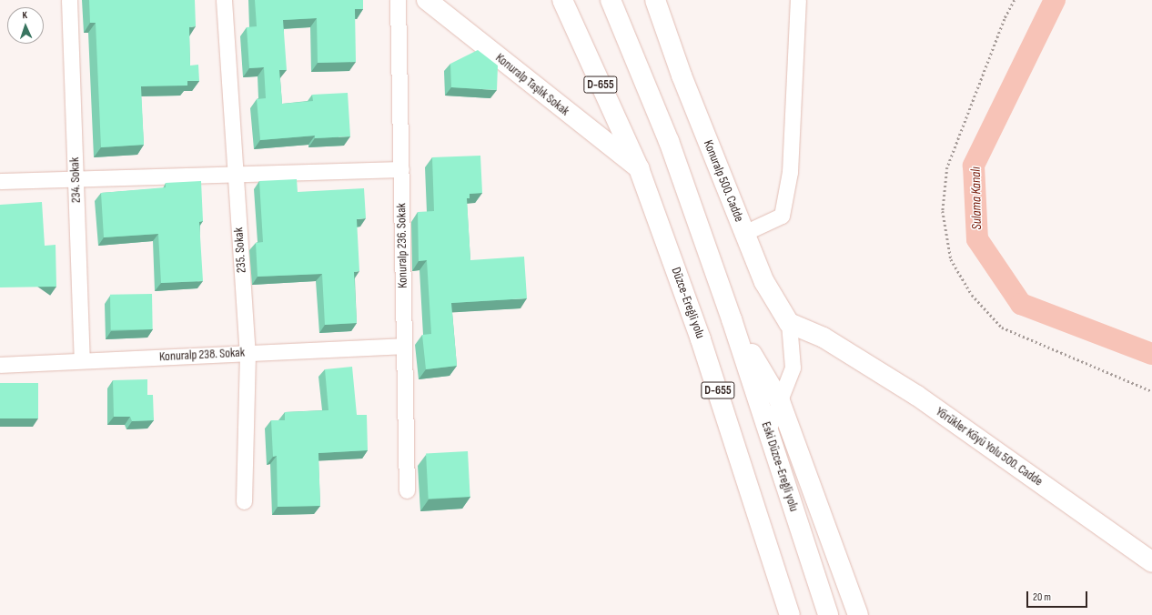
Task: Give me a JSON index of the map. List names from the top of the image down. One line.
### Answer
{"streets":{"main road":["Konuralp Taşlık Sokak","D-655","Konuralp 500. Cadde","Düzce-Ereğli yolu","Yörükler Köyü Yolu 500. Cadde","Eski Düzce-Ereğli yolu"],"street":["234. Sokak","Konuralp 236. Sokak","235. Sokak","Konuralp 238. Sokak"]},"crossings":[["Konuralp Taşlık Sokak","Düzce-Ereğli yolu"],["234. Sokak","Konuralp 238. Sokak"],["Konuralp 500. Cadde","Yörükler Köyü Yolu 500. Cadde"],["Konuralp 236. Sokak","Konuralp 238. Sokak"],["235. Sokak","Konuralp 238. Sokak"]],"water":["Sulama Kanalı"],"scale_bar":"20 m","north":"top"}
